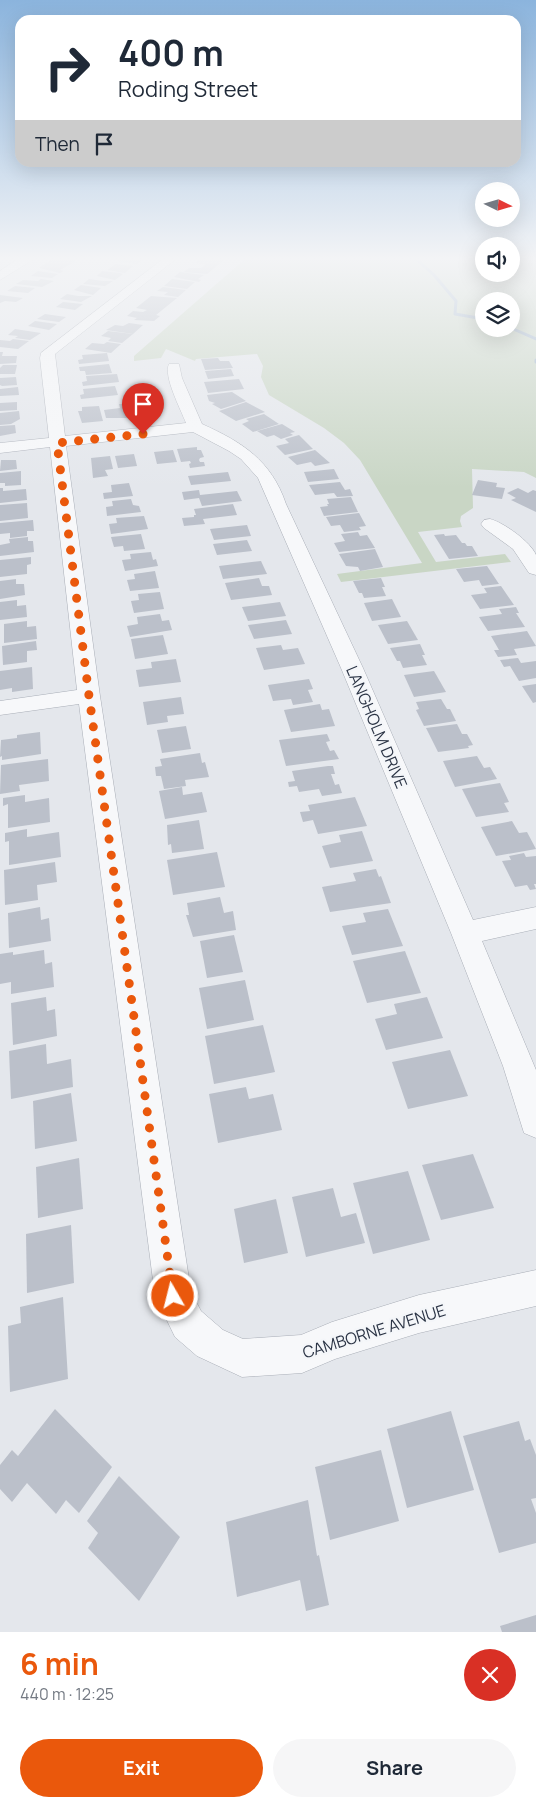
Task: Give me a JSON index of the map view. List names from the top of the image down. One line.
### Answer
{"streets":{"street":["LANGHOLM DRIVE","CAMBORNE AVENUE"]},"north":"right","page":{"turn":["400 m","Roding Street"],"then":"Then","heading":["6 min","440 m · 12:25"],"buttons":["Exit","Share"]}}
